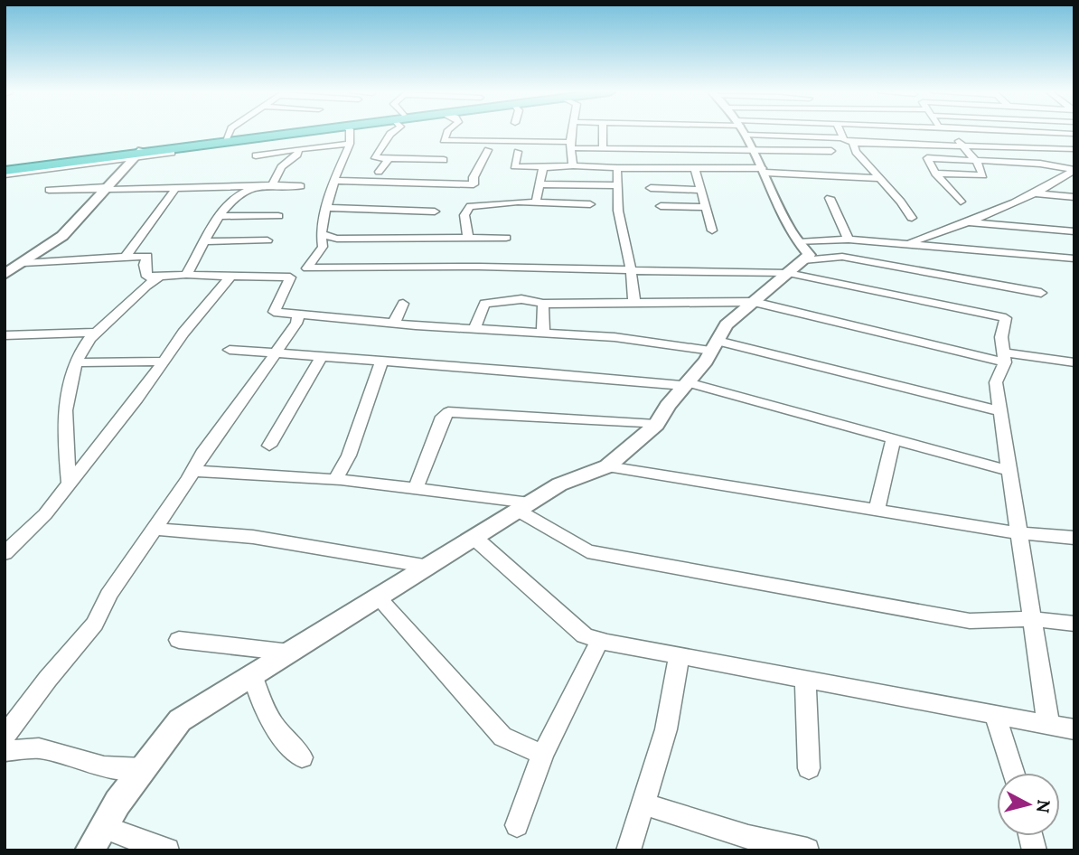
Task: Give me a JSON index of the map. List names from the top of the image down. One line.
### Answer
{"north":"right"}
